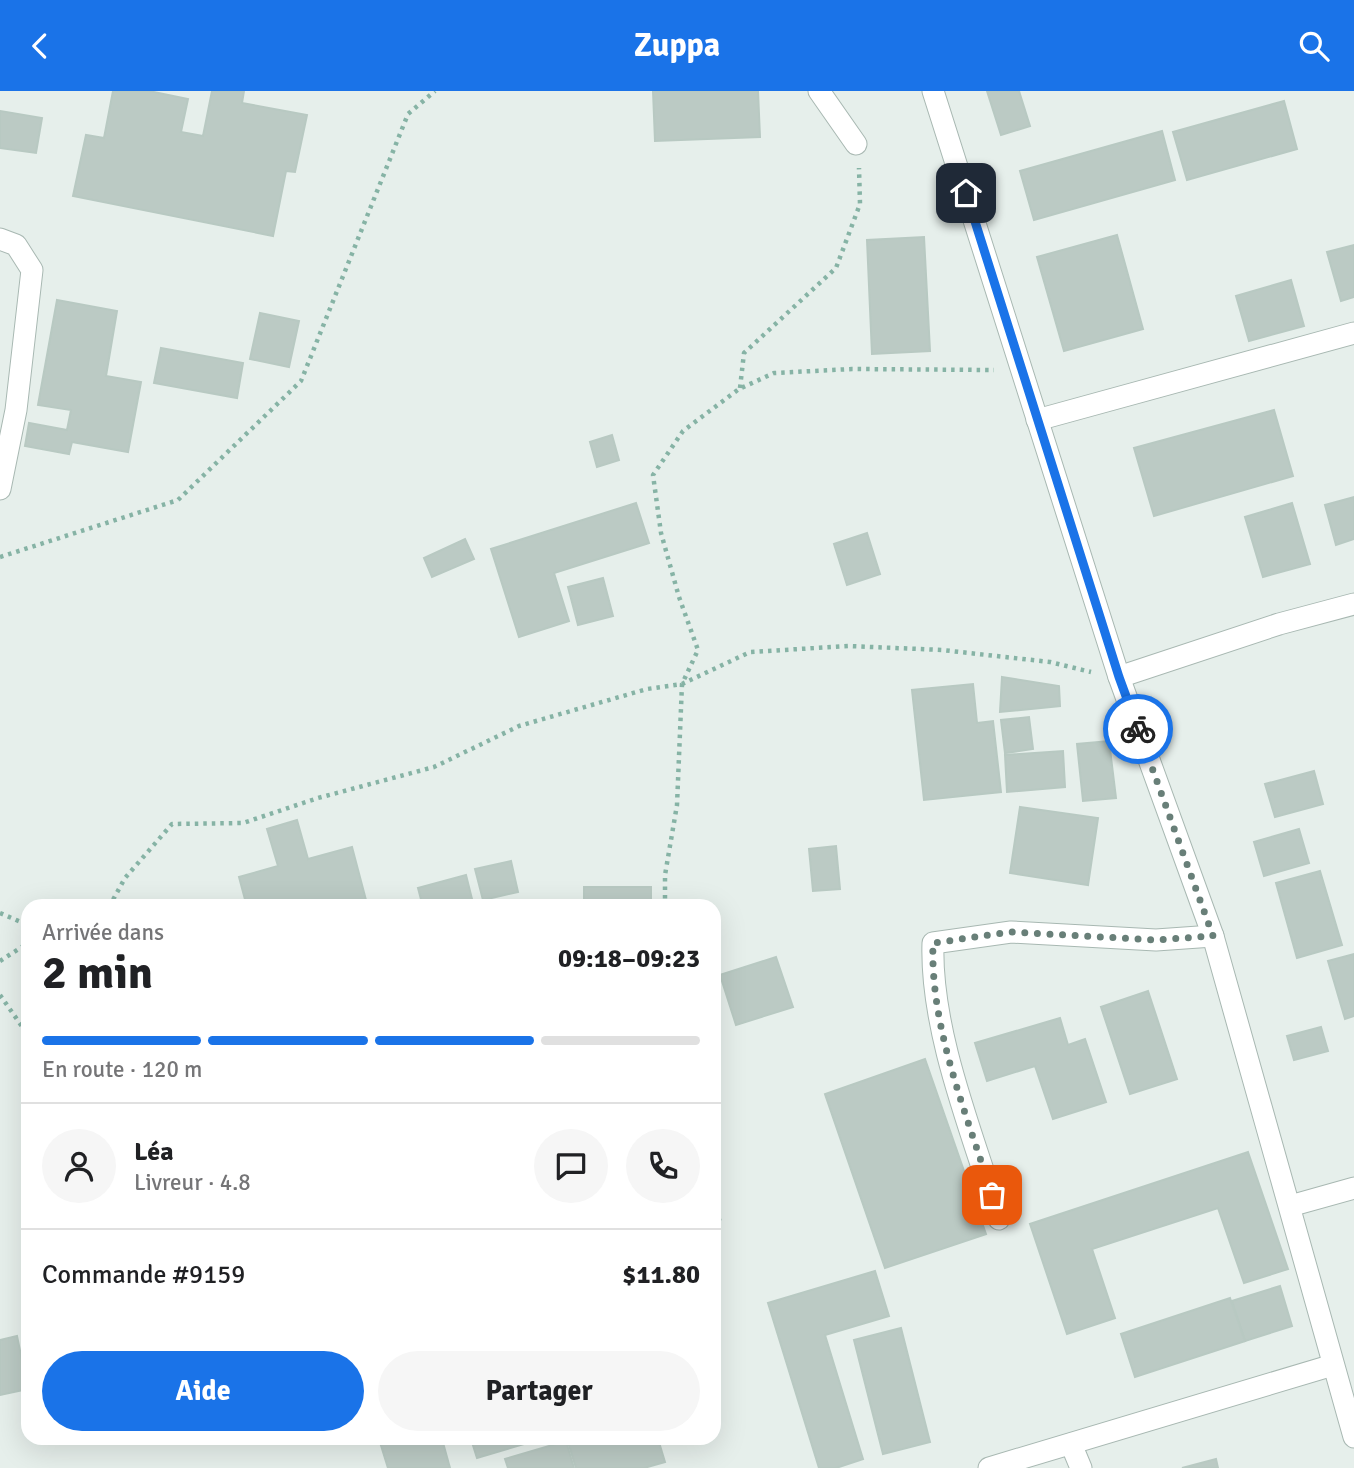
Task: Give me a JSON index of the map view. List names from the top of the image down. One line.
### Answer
{"page":{"header":"Zuppa","heading":["2 min","Arrivée dans","09:18–09:23"],"panel":["Léa","Livreur · 4.8","Commande #9159","$11.80"],"bar":"En route · 120 m","buttons":["Aide","Partager"]}}
